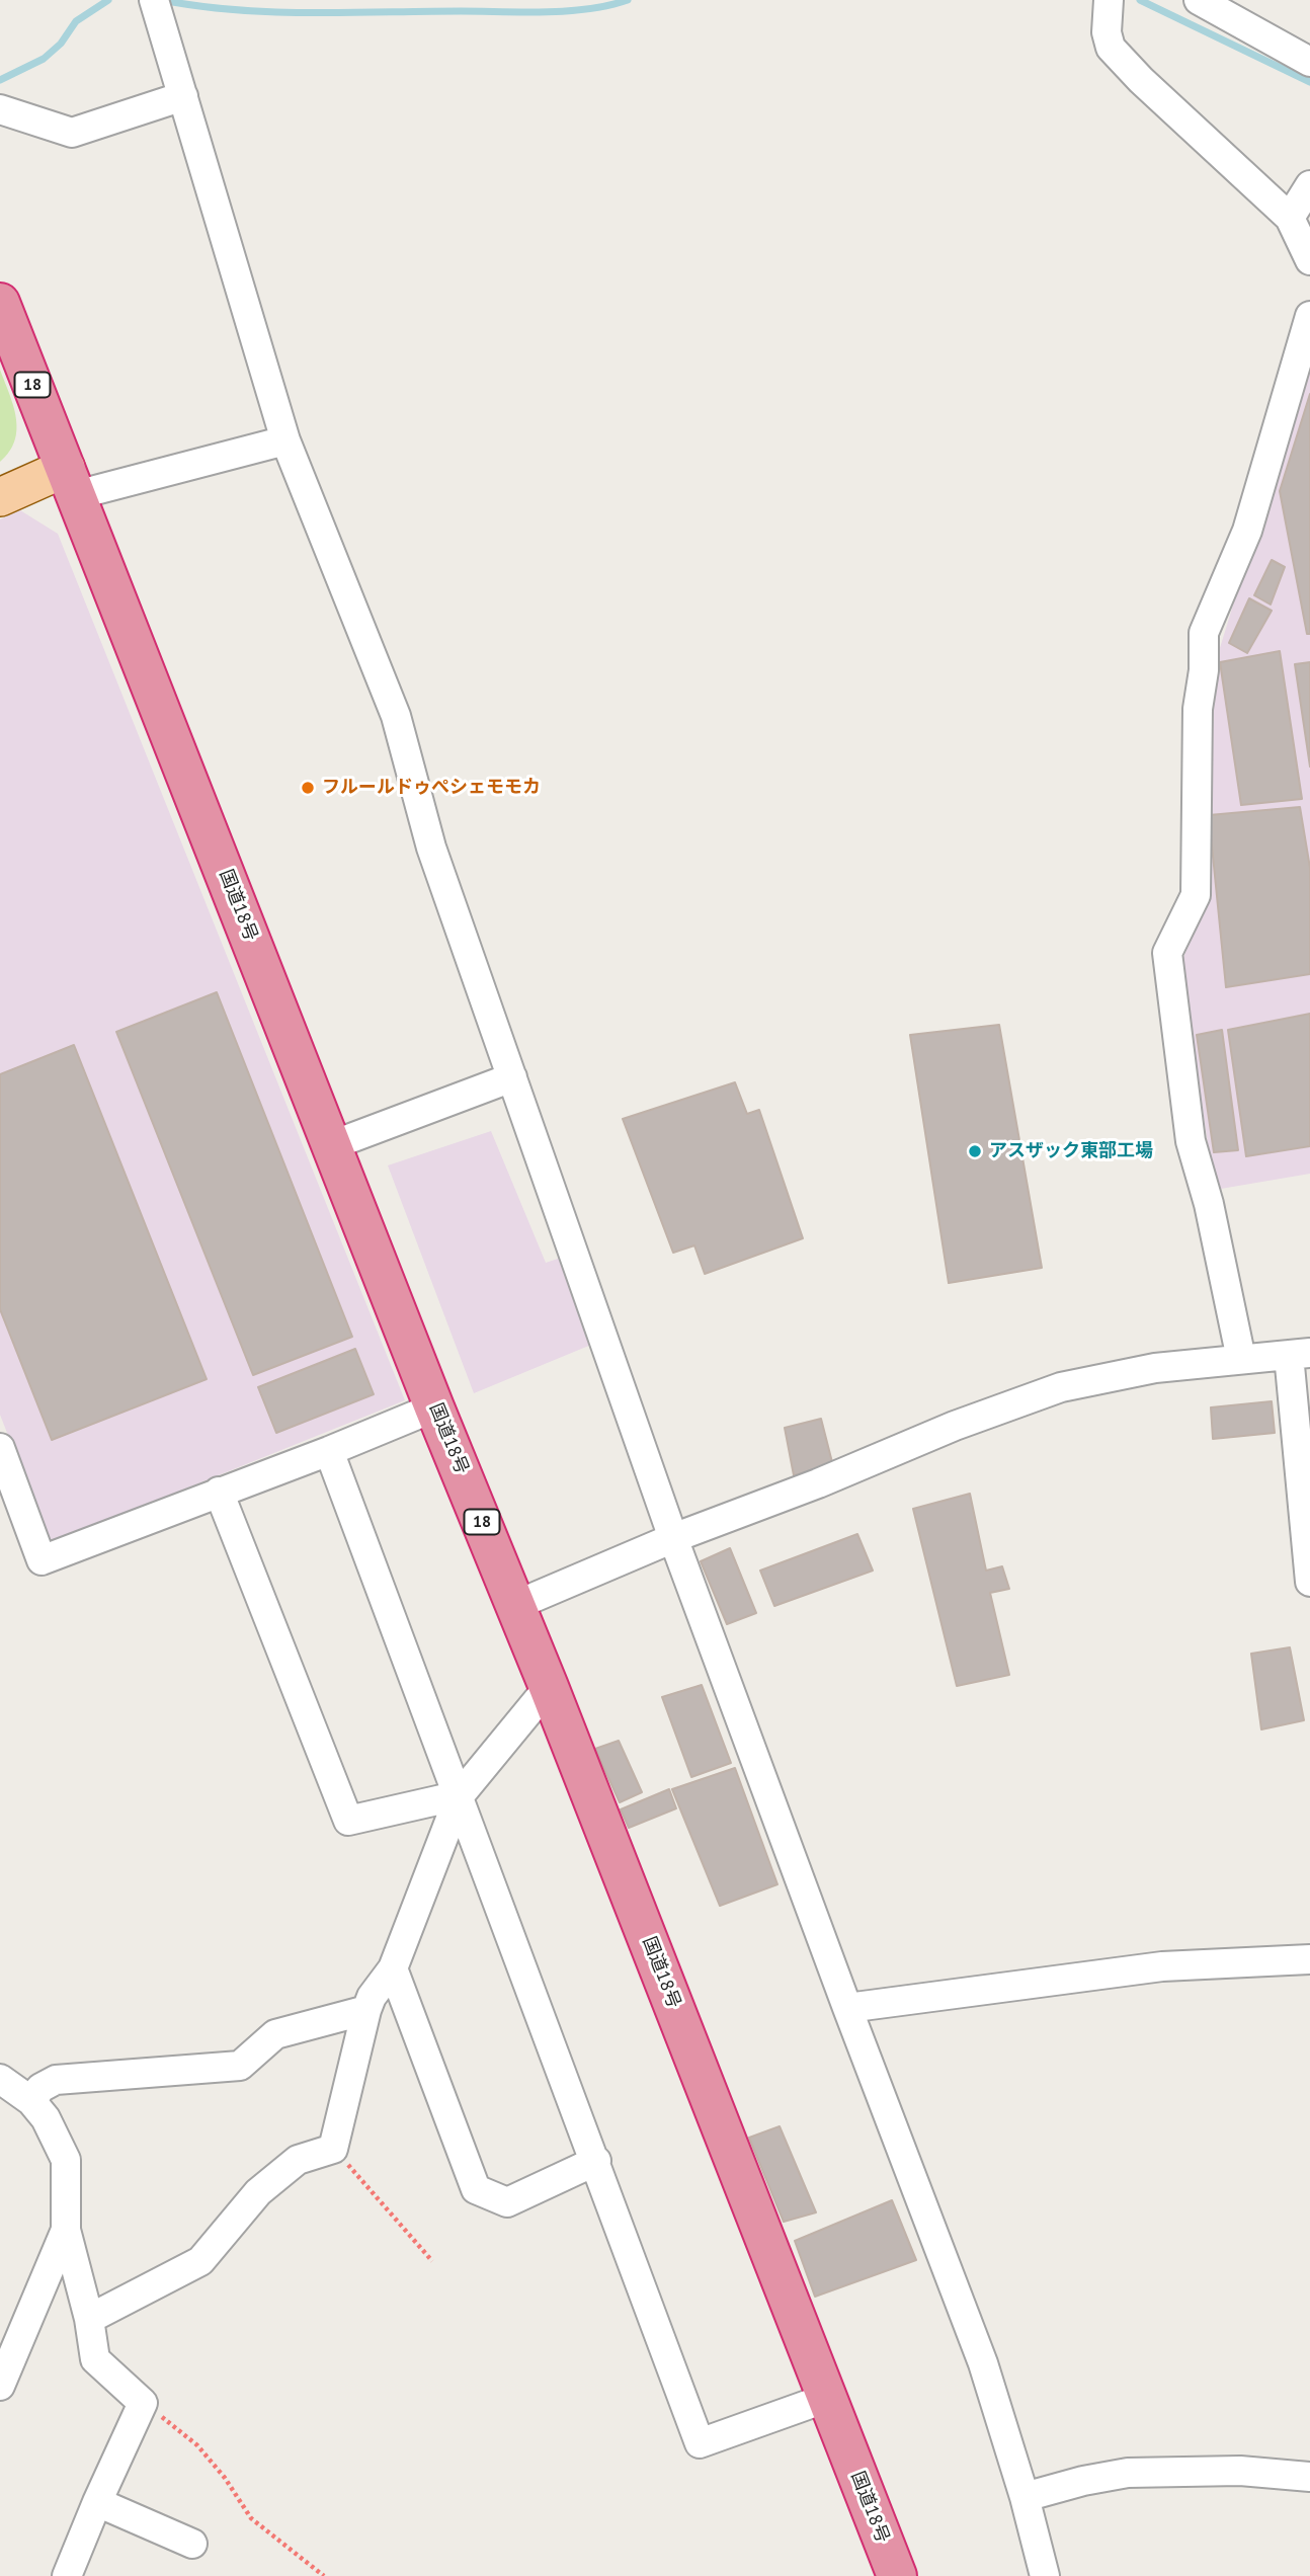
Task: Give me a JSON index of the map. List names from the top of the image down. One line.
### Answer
{"streets":{"highway":["18","国道18号"]},"places":["フルールドゥぺシェモモカ","アスザック東部工場"]}
